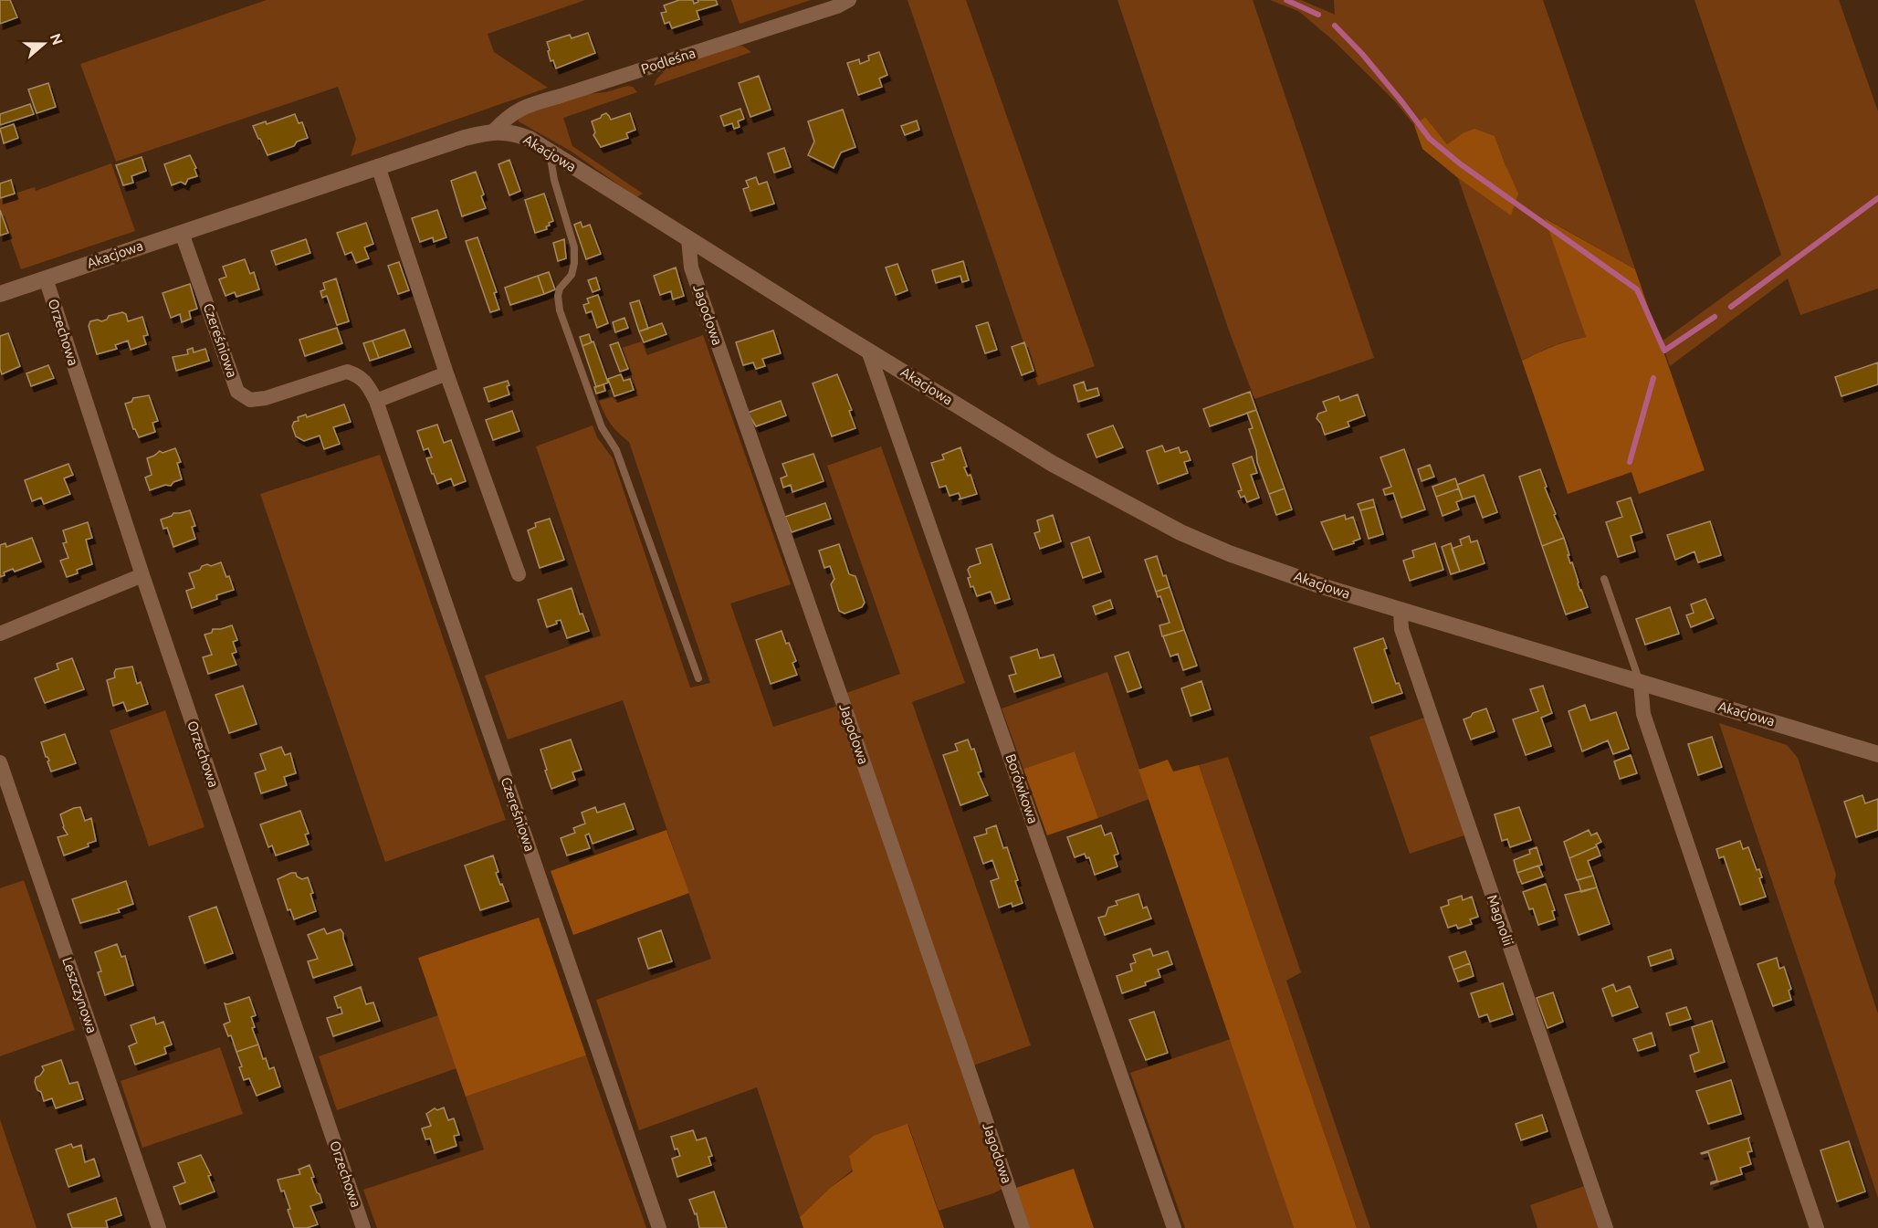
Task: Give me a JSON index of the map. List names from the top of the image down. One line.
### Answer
{"streets":{"street":["Podleśna","Akacjowa","Jagodowa","Orzechowa","Czereśniowa","Borówkowa","Magnolii","Leszczynowa"]},"crossings":[["Podleśna","Akacjowa"],["Akacjowa","Jagodowa"],["Akacjowa","Orzechowa"],["Akacjowa","Czereśniowa"],["Akacjowa","Borówkowa"],["Akacjowa","Magnolii"]],"north":"right"}
